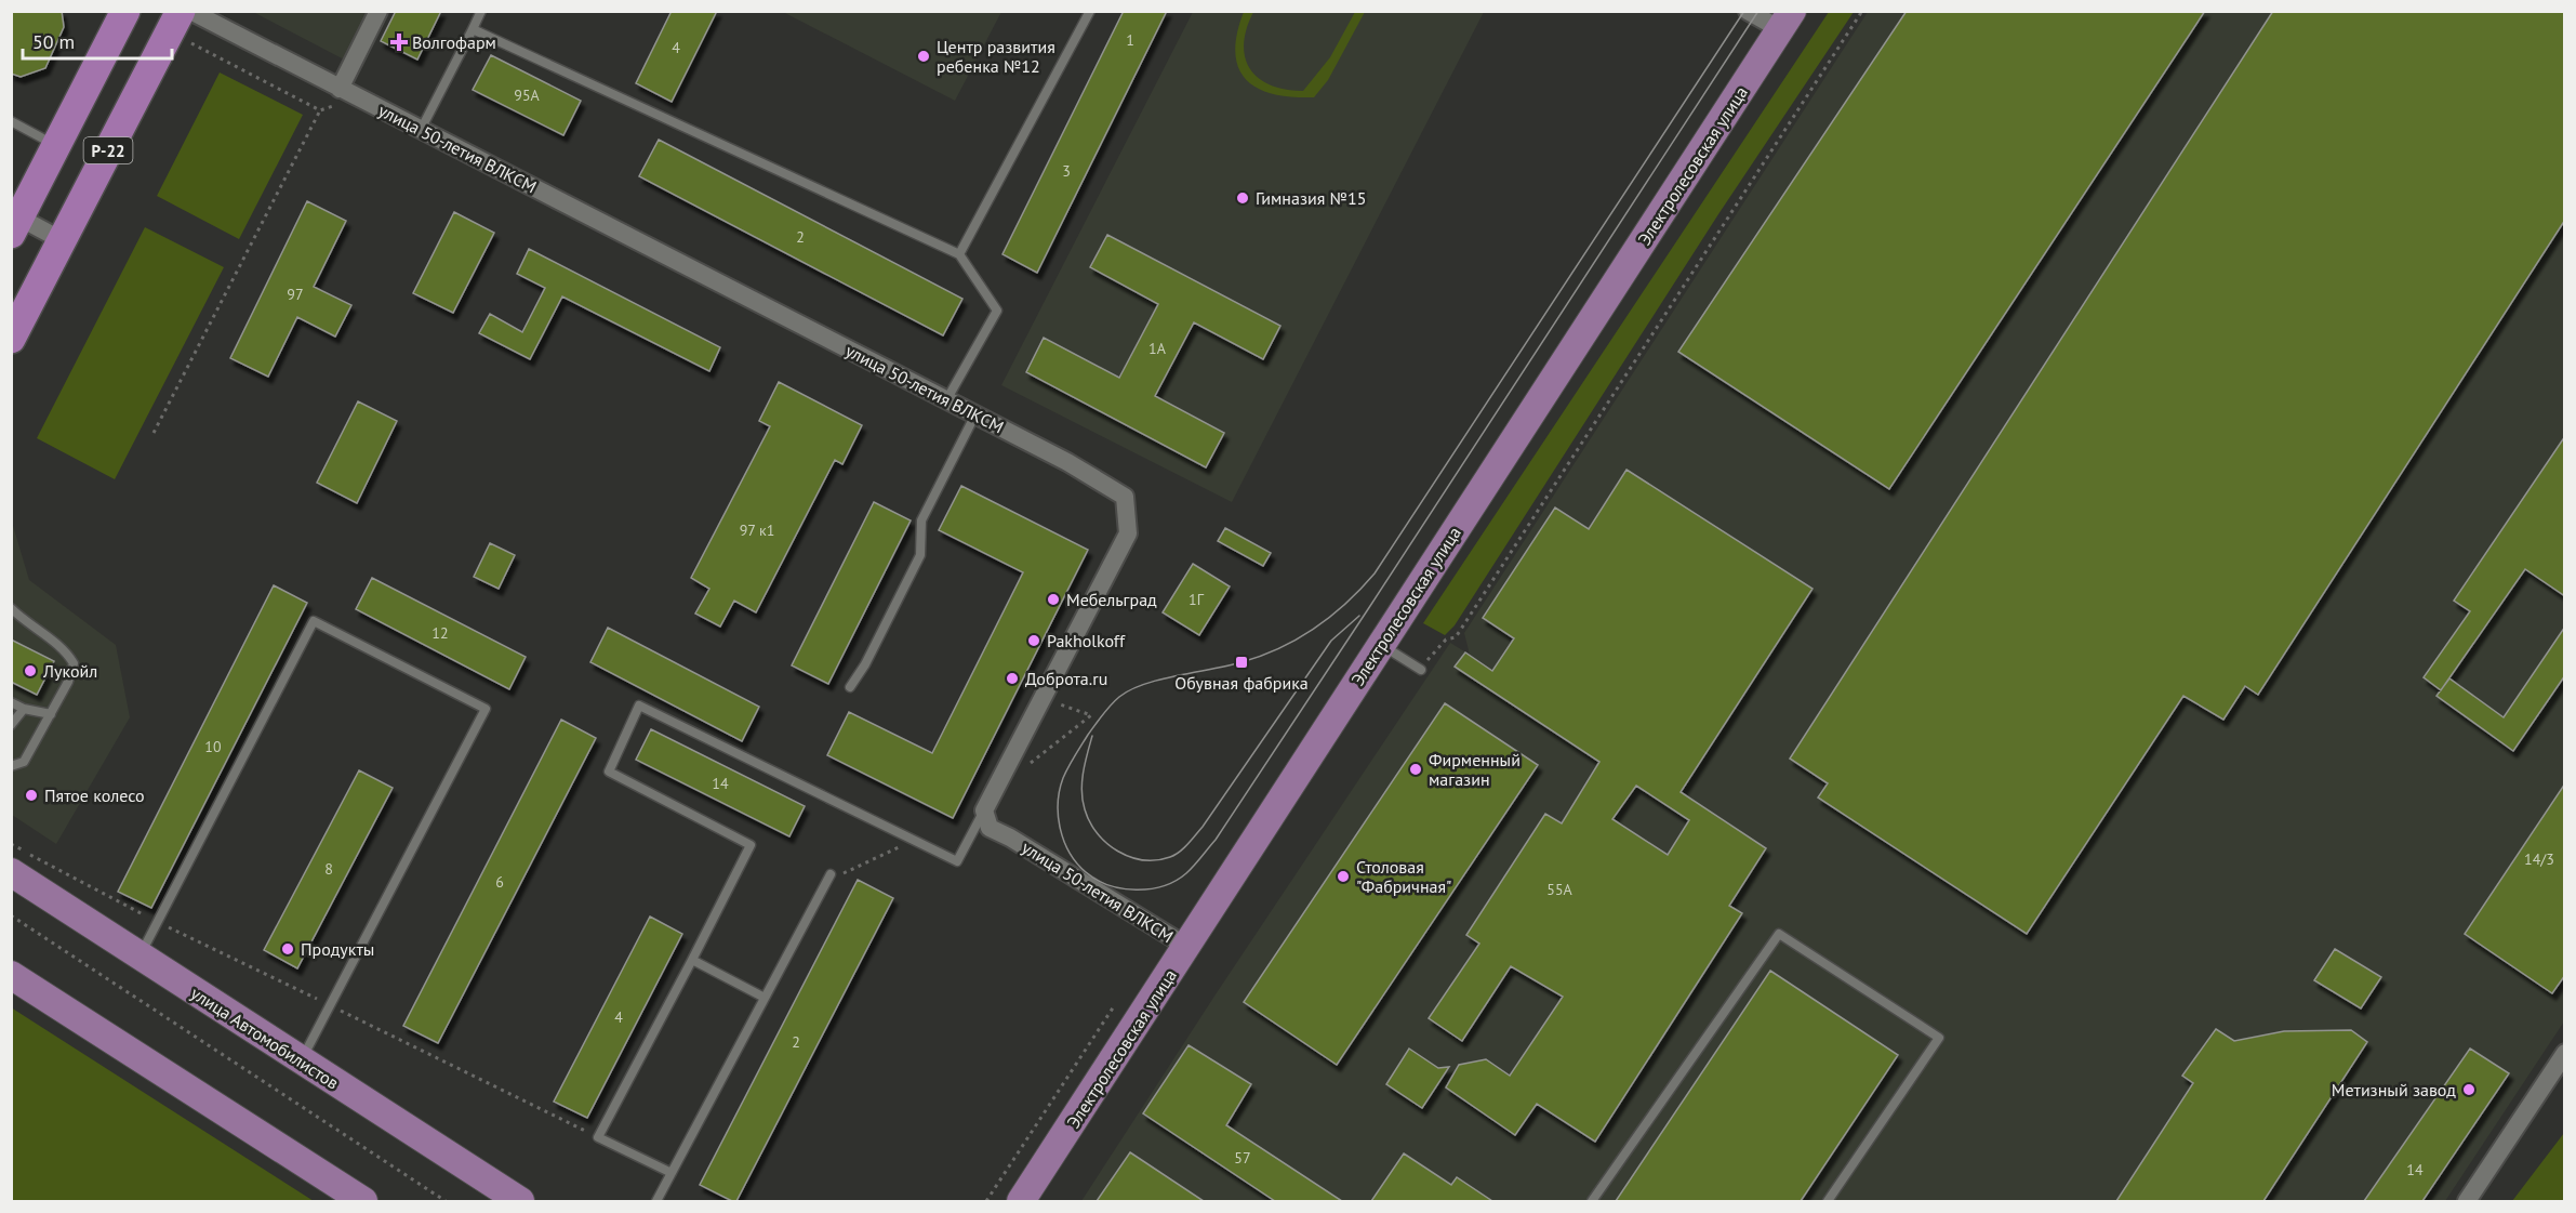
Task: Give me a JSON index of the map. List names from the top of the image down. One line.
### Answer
{"streets":{"highway":["Р-22"],"main road":["Электролесовская улица","улица Автомобилистов"],"street":["улица 50-летия ВЛКСМ"]},"crossings":[["улица 50-летия ВЛКСМ","Электролесовская улица"]],"places":{"health":["Волгофарм"],"other":["Центр развития ребенка №12","Гимназия №15","Мебельград","Pakholkoff","Лукойл","Доброта.ru","Фирменный магазин","Пятое колесо","Столовая \"Фабричная\"","Продукты","Метизный завод"],"transit":["Обувная фабрика"]},"house_numbers":["1","4","95А","3","2","97","1А","97 к1","1Г","12","10","14","14/3","8","6","55А","4","2","57","14"],"scale_bar":"50 m"}
